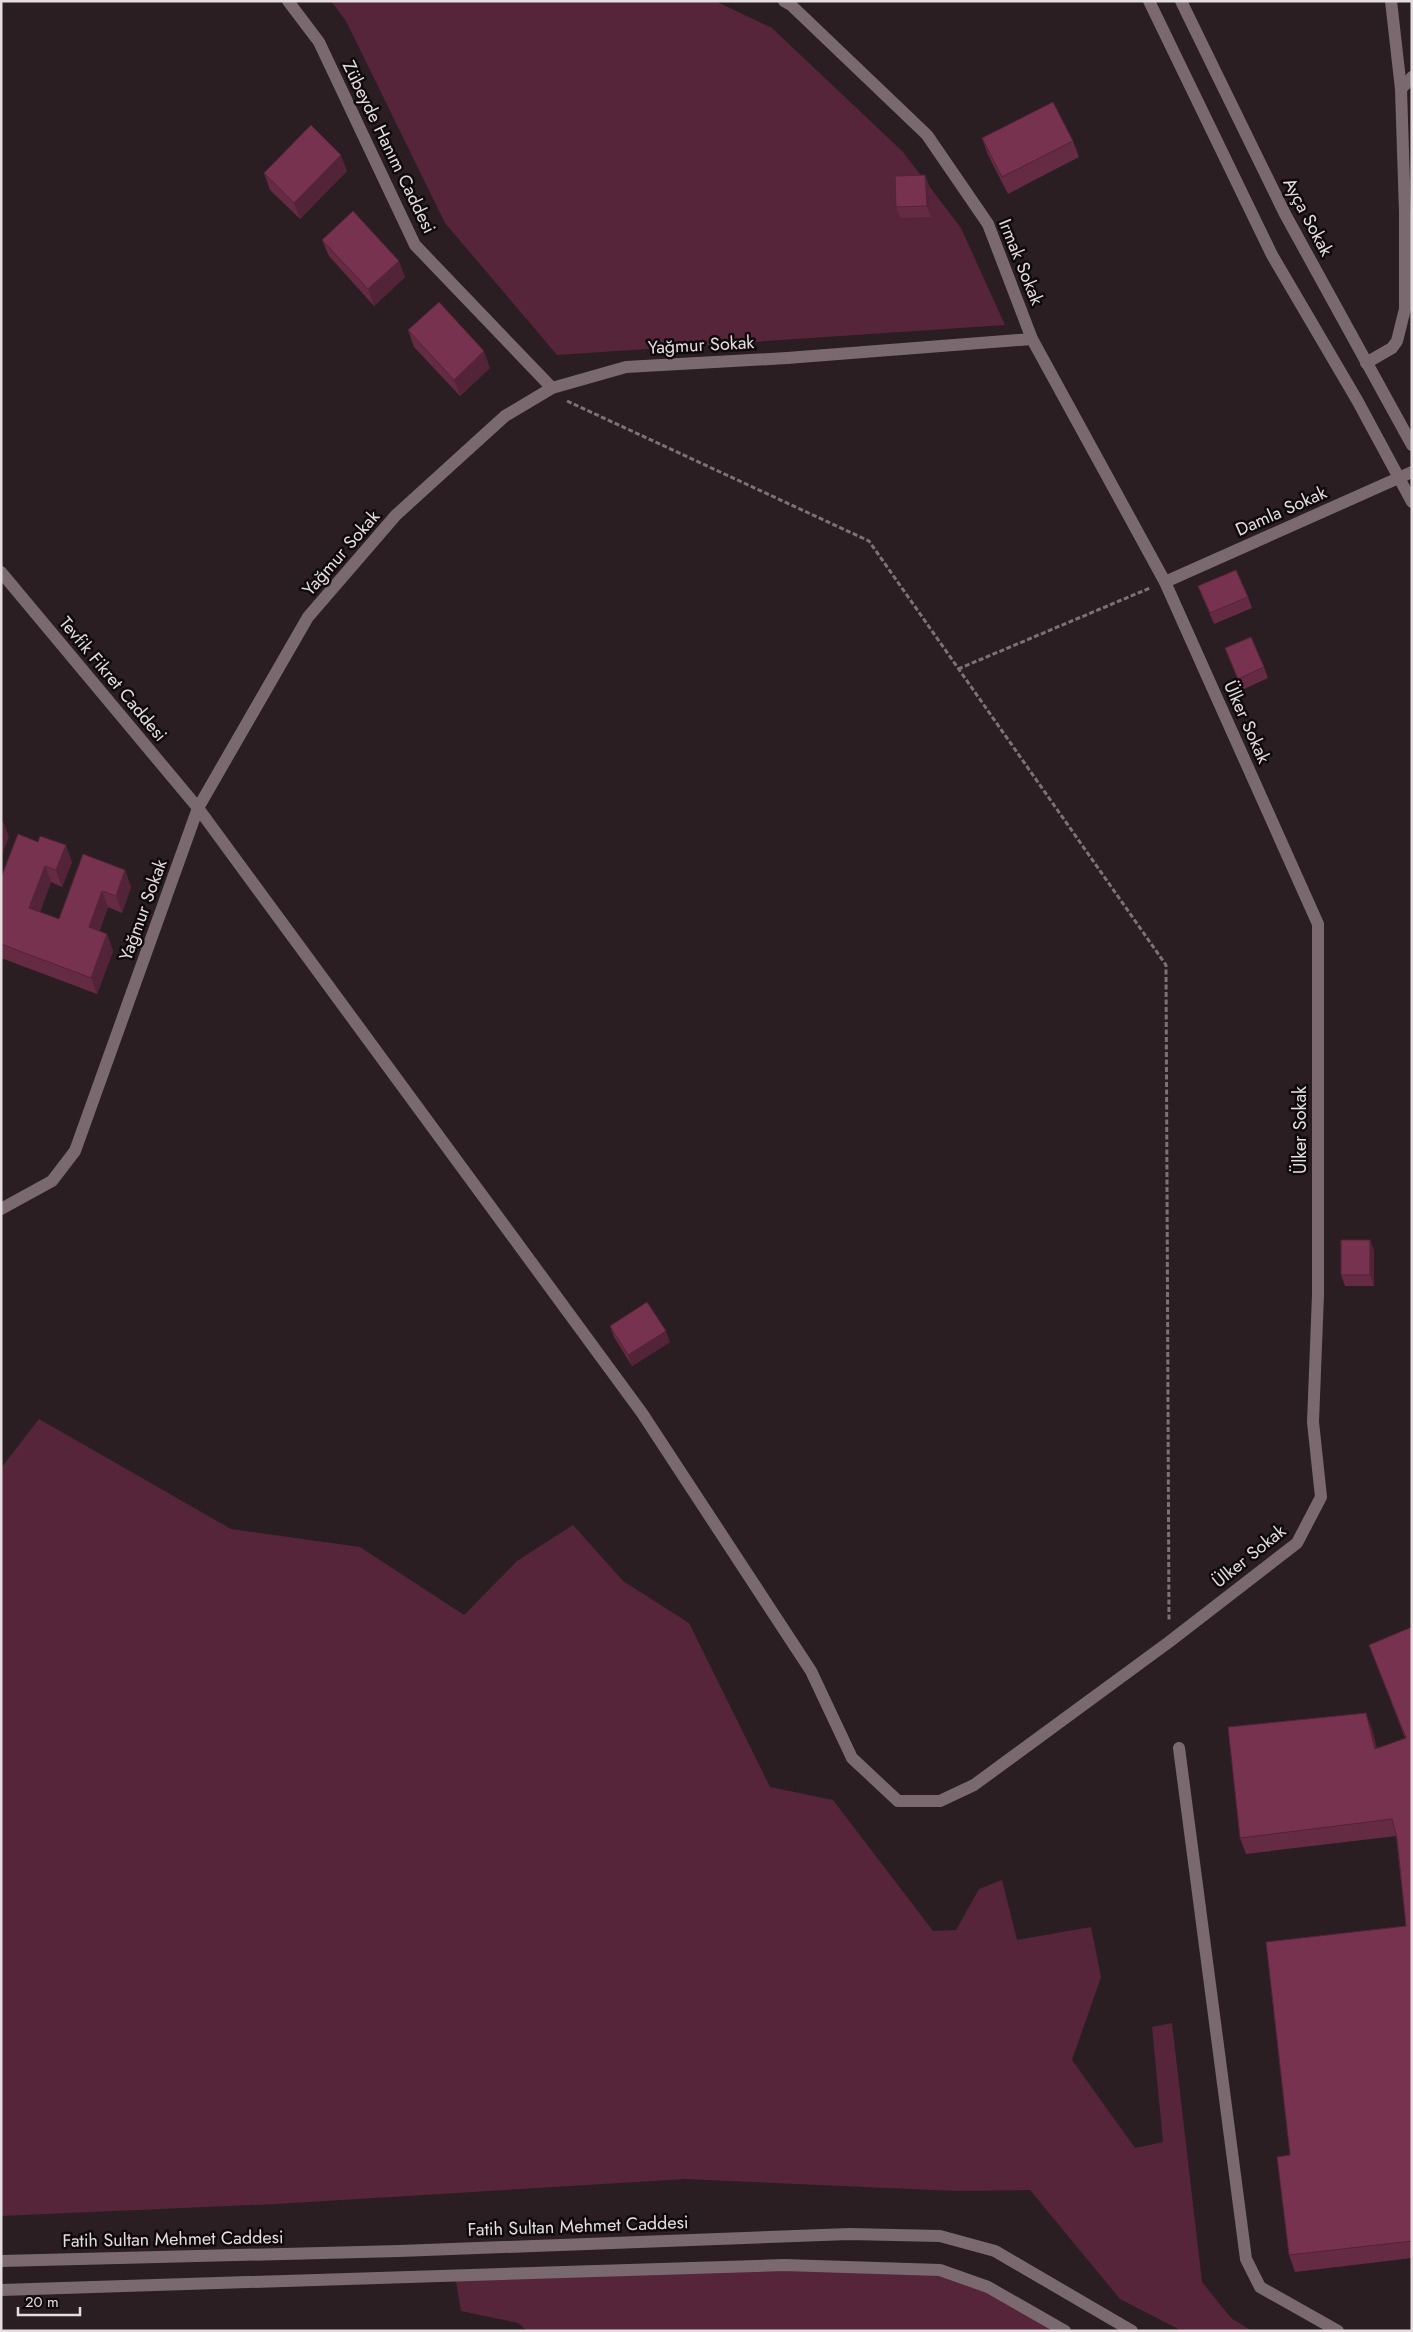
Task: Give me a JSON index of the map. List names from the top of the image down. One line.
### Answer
{"streets":{"street":["Zübeyde Hanım Caddesi","Ayça Sokak","Irmak Sokak","Yağmur Sokak","Damla Sokak","Tevfik Fikret Caddesi","Ülker Sokak","Fatih Sultan Mehmet Caddesi"]},"crossings":[["Zübeyde Hanım Caddesi","Yağmur Sokak"],["Irmak Sokak","Yağmur Sokak"],["Irmak Sokak","Damla Sokak"],["Irmak Sokak","Ülker Sokak"],["Yağmur Sokak","Tevfik Fikret Caddesi"],["Damla Sokak","Ülker Sokak"],["Tevfik Fikret Caddesi","Ülker Sokak"]],"scale_bar":"20 m"}
